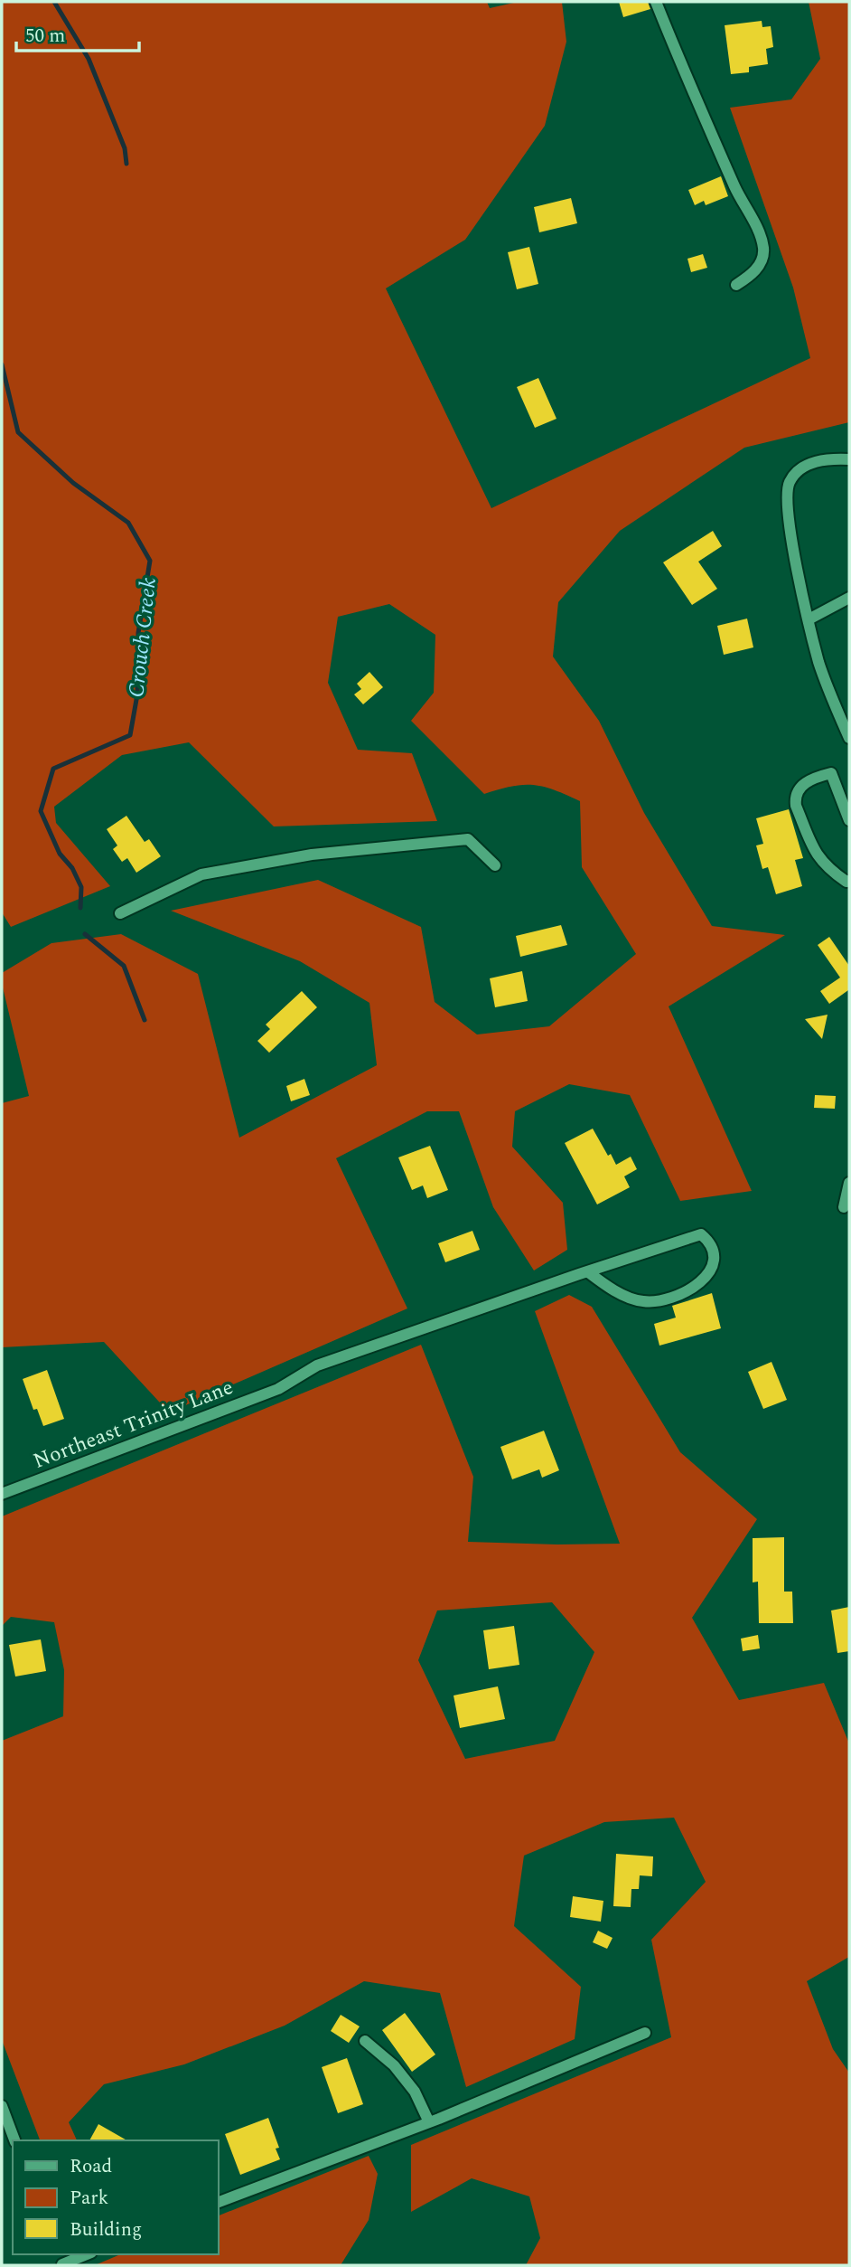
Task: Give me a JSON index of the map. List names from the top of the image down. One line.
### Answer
{"streets":{"street":["Northeast Trinity Lane"]},"water":["Crouch Creek"],"legend":["Road","Park","Building"],"scale_bar":"50 m"}
